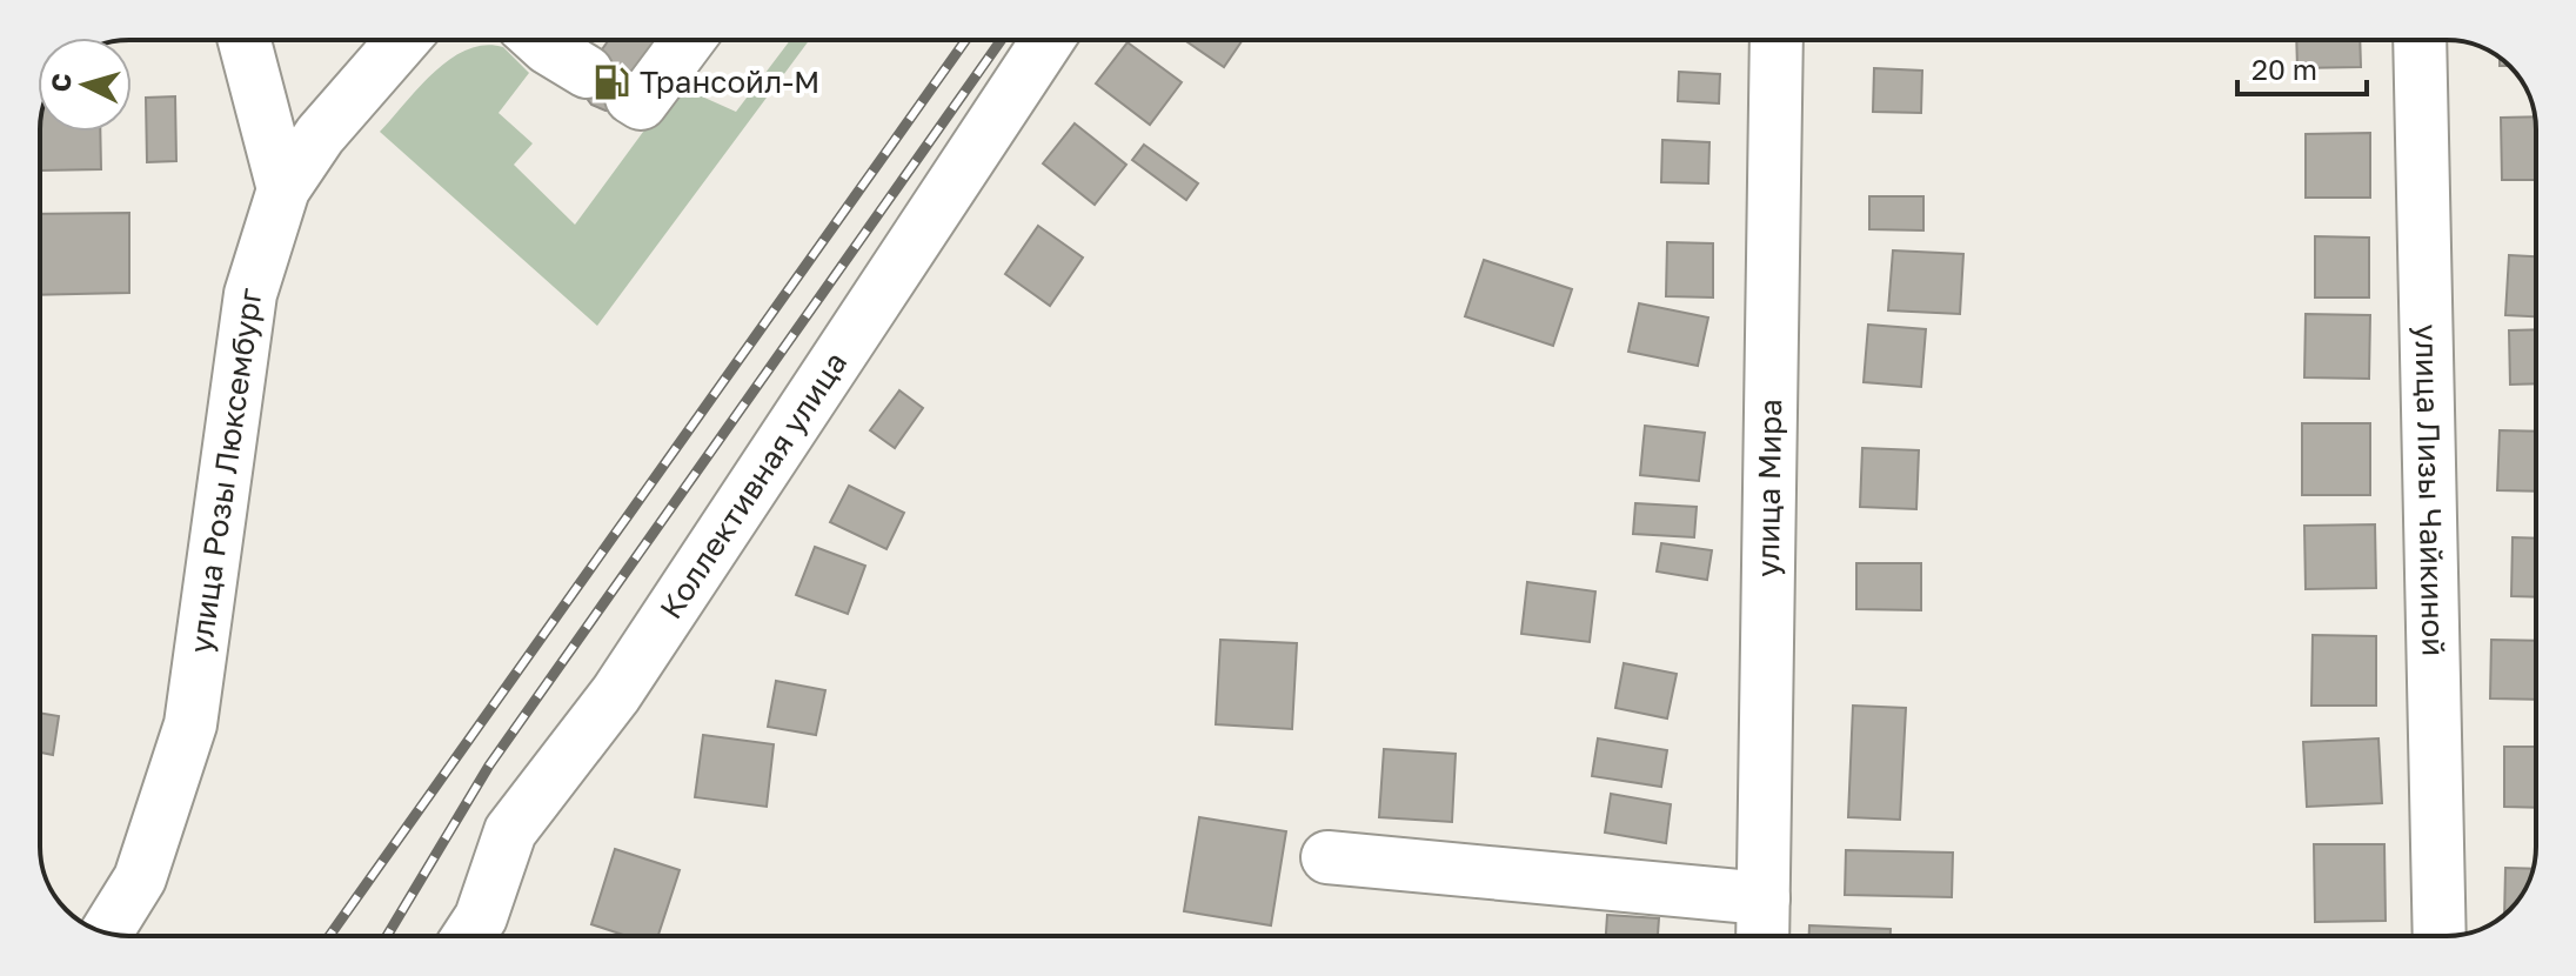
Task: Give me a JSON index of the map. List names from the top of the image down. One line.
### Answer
{"streets":{"street":["улица Розы Люксембург","Коллективная улица","улица Мира","улица Лизы Чайкиной"]},"places":{"fuel station":["Трансойл-М"]},"scale_bar":"20 m","north":"left"}
